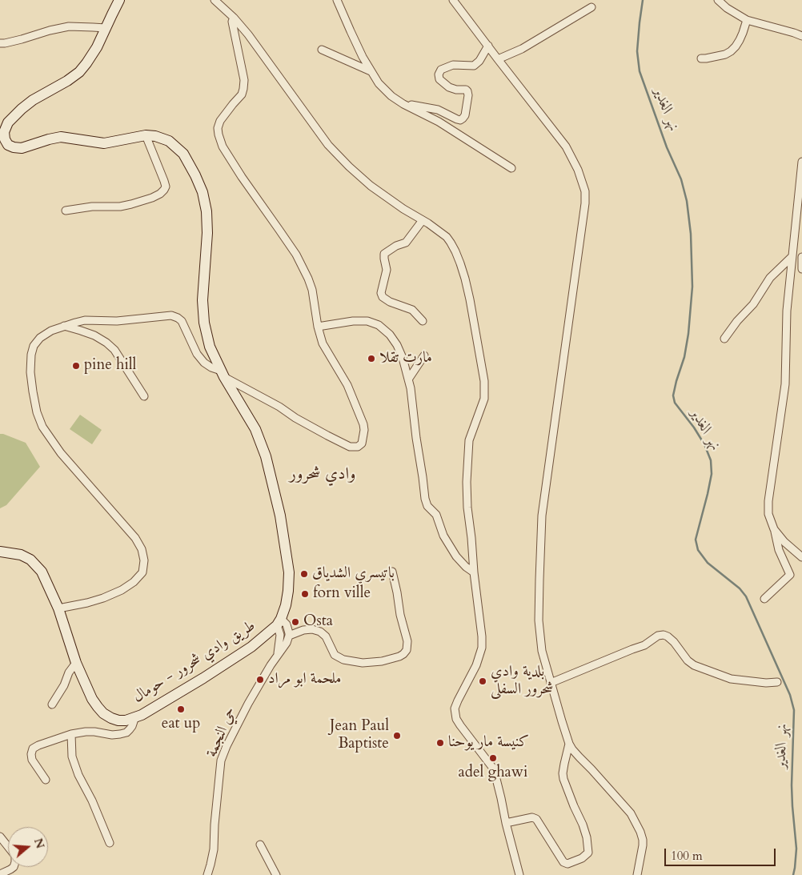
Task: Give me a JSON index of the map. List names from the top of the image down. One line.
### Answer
{"streets":{"main road":["طريق وادي شحرور - حومال"],"street":["حي النجمة"]},"districts":["وادي شحرور"],"water":["نهر الغدير"],"places":["مارت تقلا","pine hill","باتيسري الشدياق","forn ville","Osta","ملحمة ابو مراد","بلدية وادي شحرور السفلى","eat up","Jean Paul Baptiste","كنيسة مار يوحنا","adel ghawi"],"scale_bar":"100 m","north":"right"}
